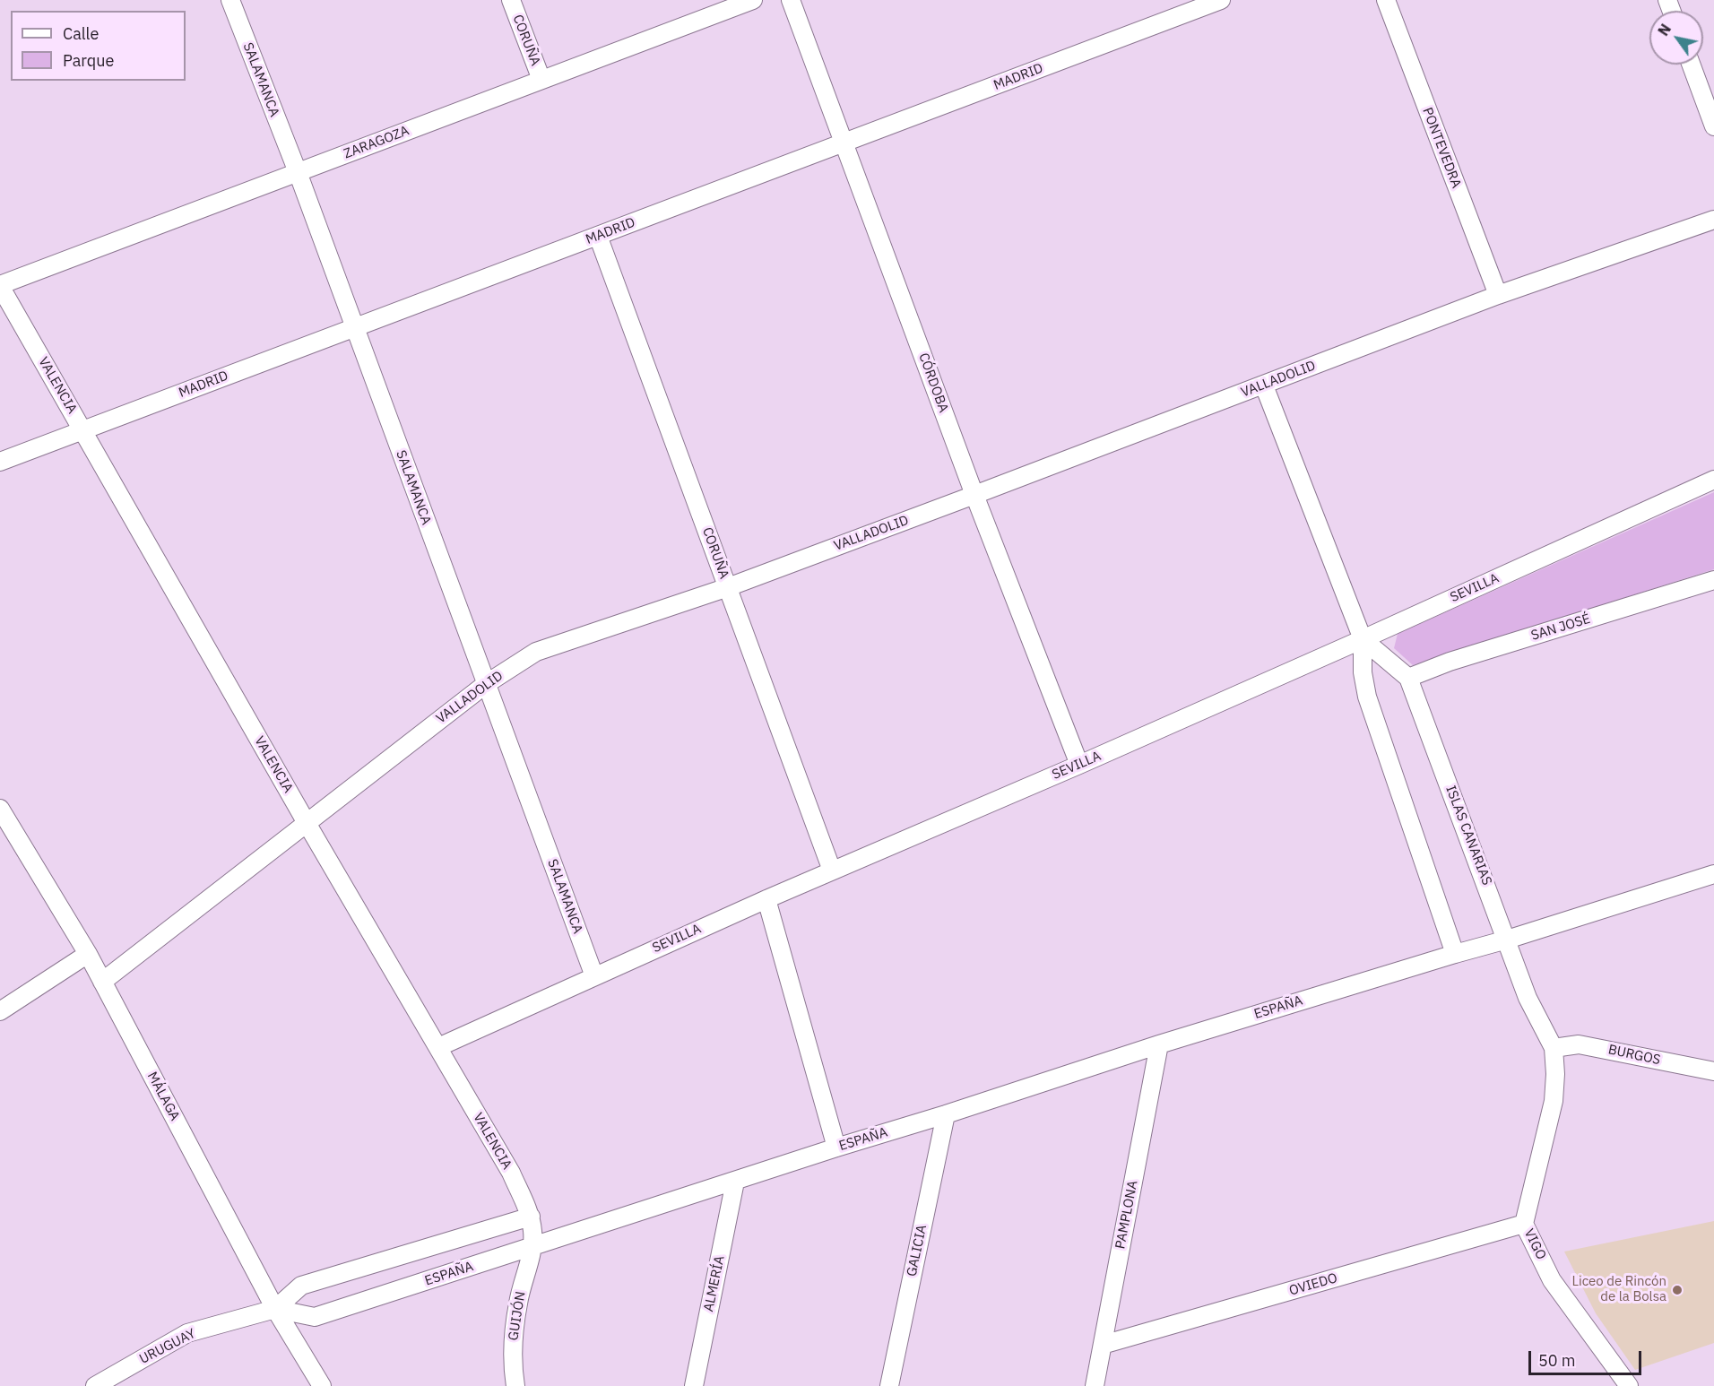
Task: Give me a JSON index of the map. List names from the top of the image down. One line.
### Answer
{"streets":{"street":["CORUÑA","MADRID","SALAMANCA","ZARAGOZA","PONTEVEDRA","VALLADOLID","CÓRDOBA","VALENCIA","SEVILLA","SAN JOSÉ","ISLAS CANARIAS","ESPAÑA","BURGOS","MÁLAGA","PAMPLONA","VIGO","GALICIA","ALMERÍA","OVIEDO","GUIJÓN","URUGUAY"]},"crossings":[["CORUÑA","MADRID"],["CORUÑA","ZARAGOZA"],["CORUÑA","VALLADOLID"],["CORUÑA","SEVILLA"],["MADRID","SALAMANCA"],["MADRID","CÓRDOBA"],["MADRID","VALENCIA"],["SALAMANCA","ZARAGOZA"],["SALAMANCA","VALLADOLID"],["SALAMANCA","SEVILLA"],["ZARAGOZA","VALENCIA"],["PONTEVEDRA","VALLADOLID"],["VALLADOLID","CÓRDOBA"],["VALLADOLID","VALENCIA"],["VALLADOLID","ISLAS CANARIAS"],["VALLADOLID","MÁLAGA"],["CÓRDOBA","SEVILLA"],["VALENCIA","SEVILLA"],["VALENCIA","ESPAÑA"],["VALENCIA","GUIJÓN"],["SEVILLA","ISLAS CANARIAS"],["SAN JOSÉ","ISLAS CANARIAS"],["ISLAS CANARIAS","ESPAÑA"],["ISLAS CANARIAS","BURGOS"],["ISLAS CANARIAS","VIGO"],["ESPAÑA","MÁLAGA"],["ESPAÑA","PAMPLONA"],["ESPAÑA","GALICIA"],["ESPAÑA","ALMERÍA"],["ESPAÑA","GUIJÓN"],["ESPAÑA","URUGUAY"],["BURGOS","VIGO"],["MÁLAGA","URUGUAY"],["PAMPLONA","OVIEDO"],["VIGO","OVIEDO"]],"places":["Liceo de Rincón de la Bolsa"],"legend":["Calle","Parque"],"scale_bar":"50 m","north":"top left"}
